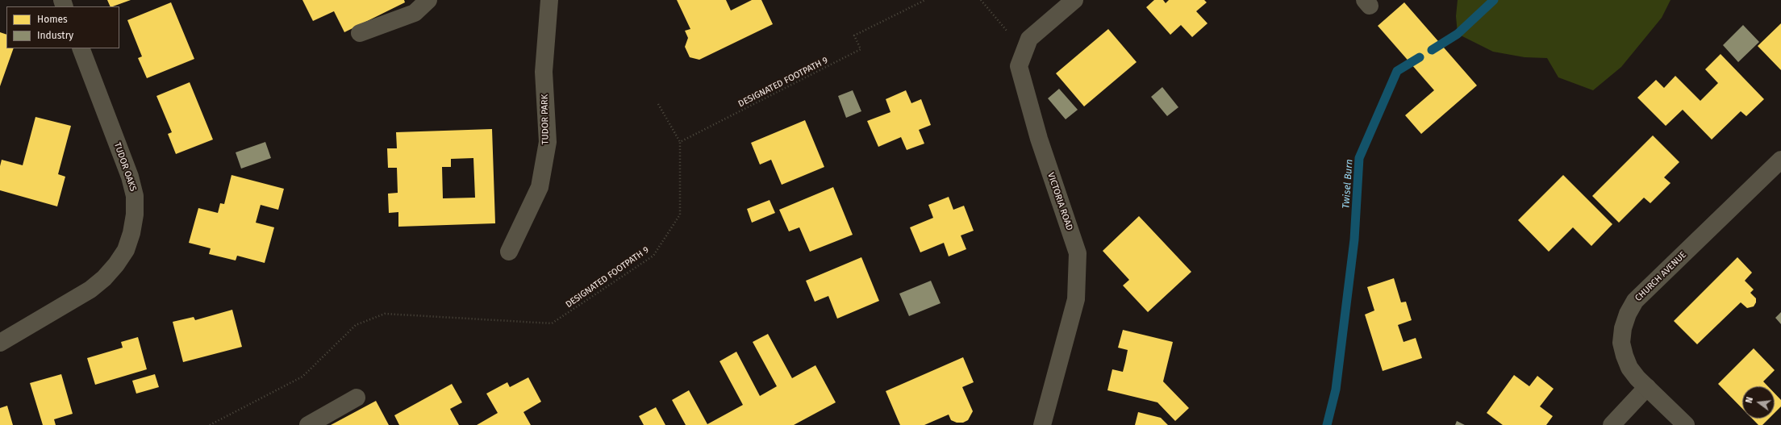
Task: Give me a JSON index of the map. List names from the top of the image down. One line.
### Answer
{"streets":{"street":["TUDOR PARK","TUDOR OAKS","VICTORIA ROAD","CHURCH AVENUE"],"path":["DESIGNATED FOOTPATH 9"]},"water":["Twisel Burn"],"legend":["Homes","Industry"],"north":"left"}
